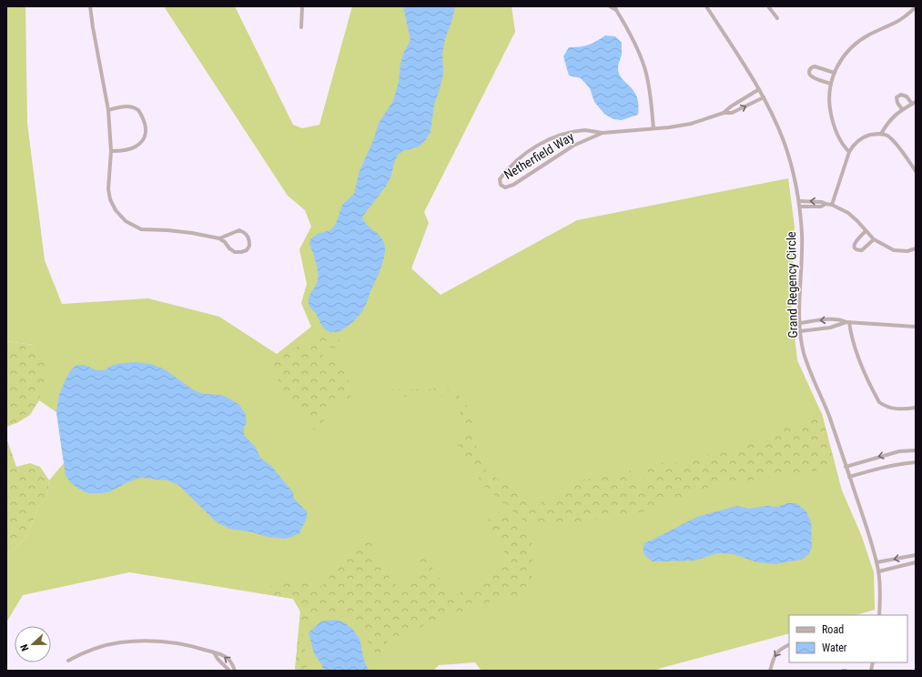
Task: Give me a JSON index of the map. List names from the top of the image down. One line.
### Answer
{"streets":{"street":["Netherfield Way","Grand Regency Circle"]},"crossings":[["Netherfield Way","Grand Regency Circle"]],"legend":["Road","Water"],"north":"left"}
